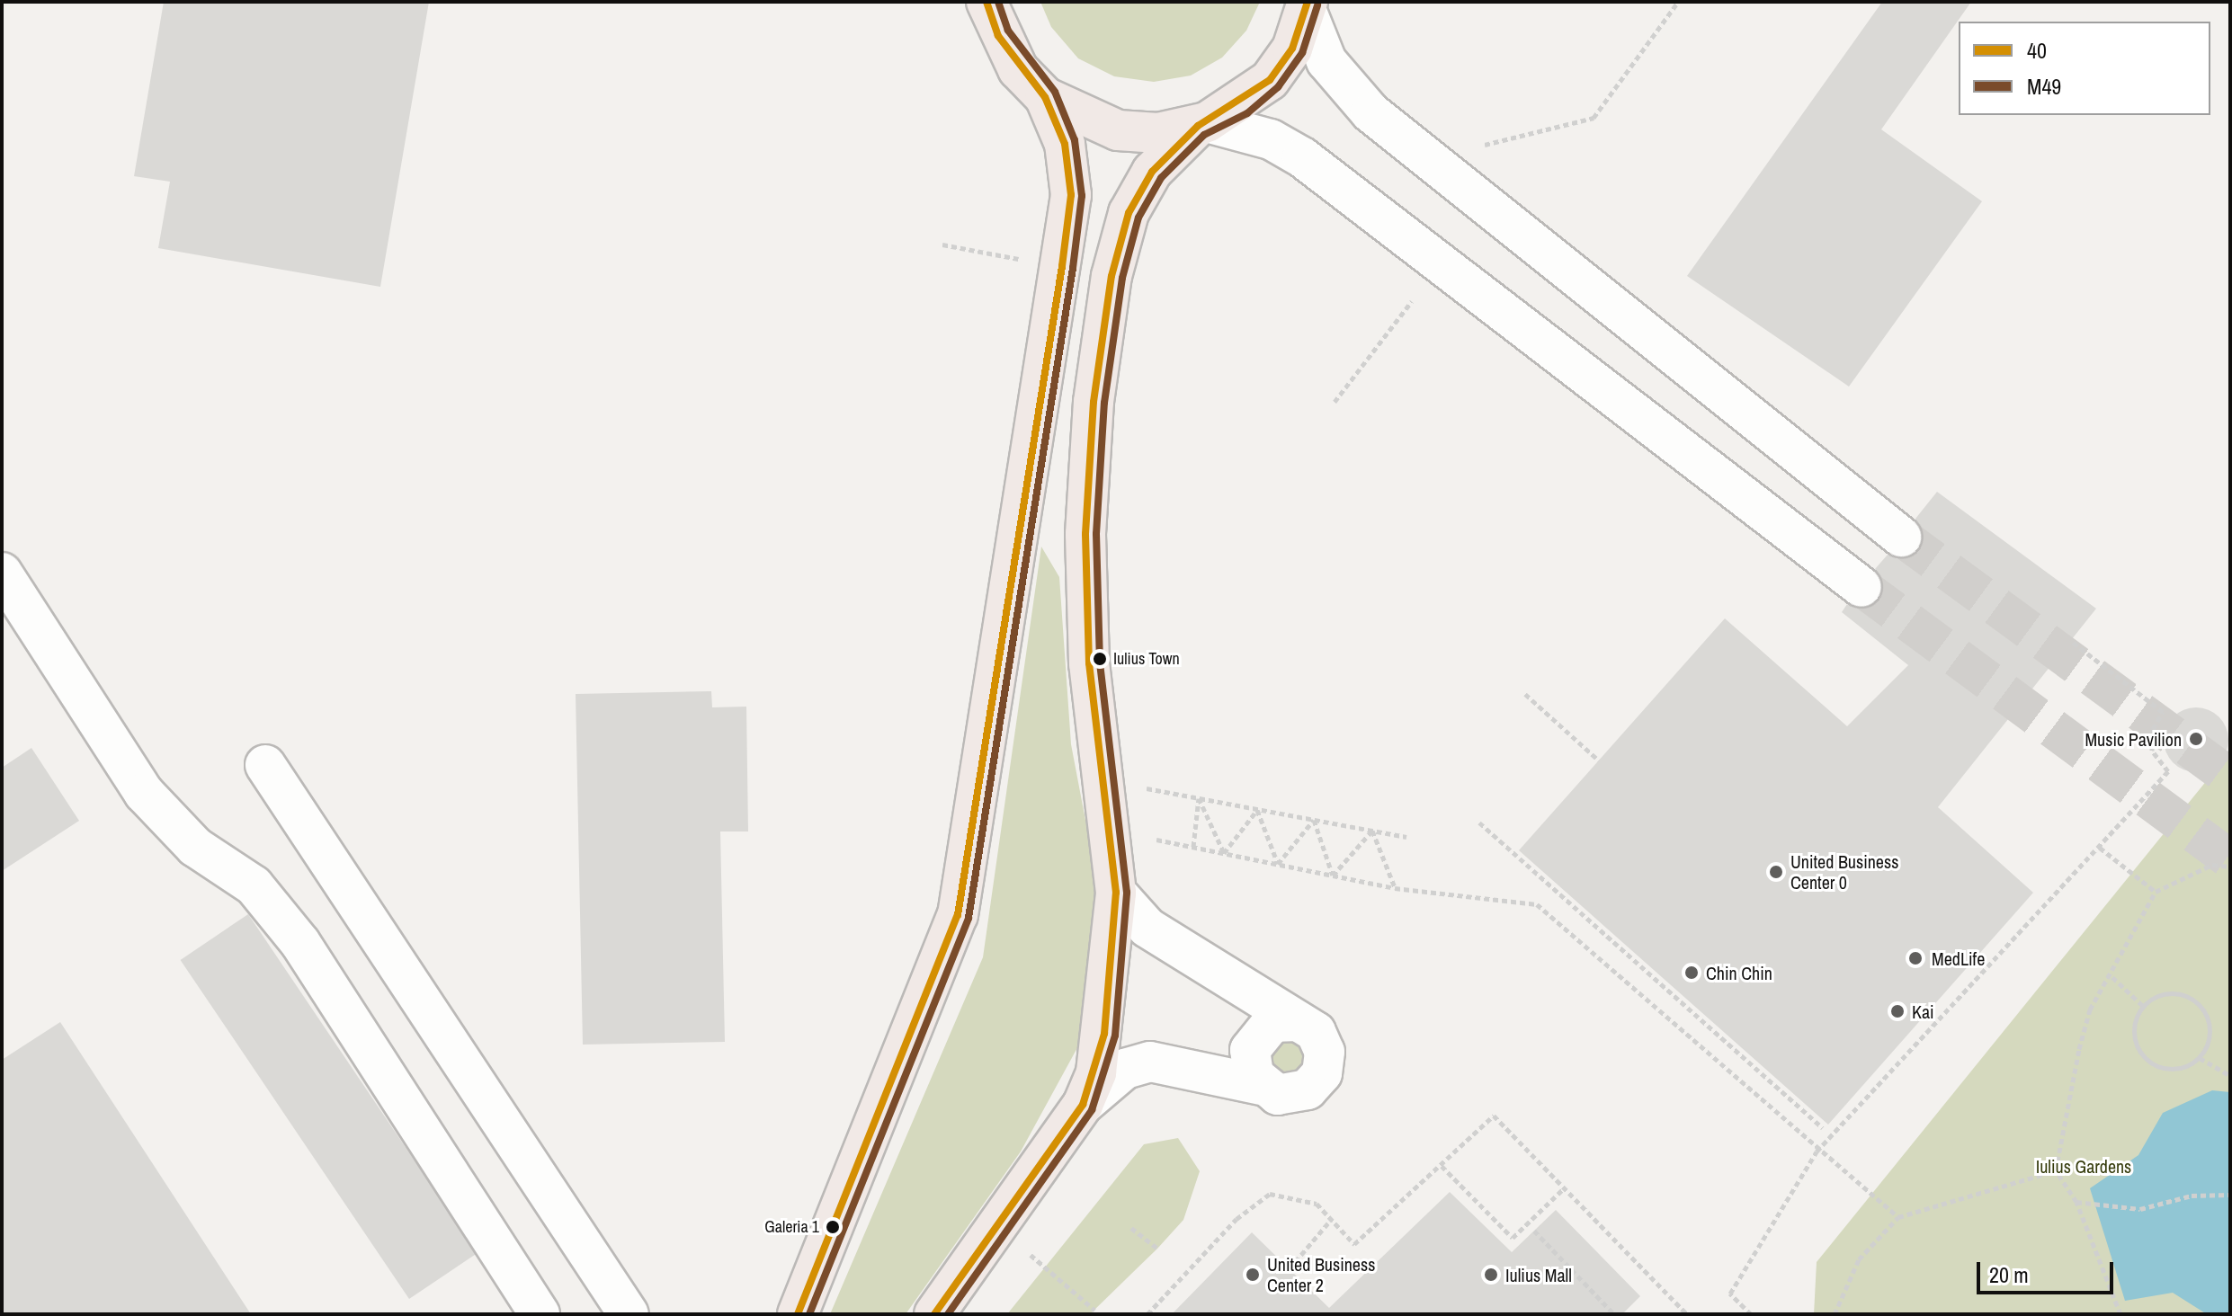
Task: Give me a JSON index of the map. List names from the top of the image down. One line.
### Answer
{"parks":["Iulius Gardens"],"places":["Iulius Town","Music Pavilion","United Business Center 0","MedLife","Chin Chin","Kai","Galeria 1","United Business Center 2","Iulius Mall"],"lines":["transit line 40","transit line M49"],"legend":["40","M49"],"scale_bar":"20 m"}
